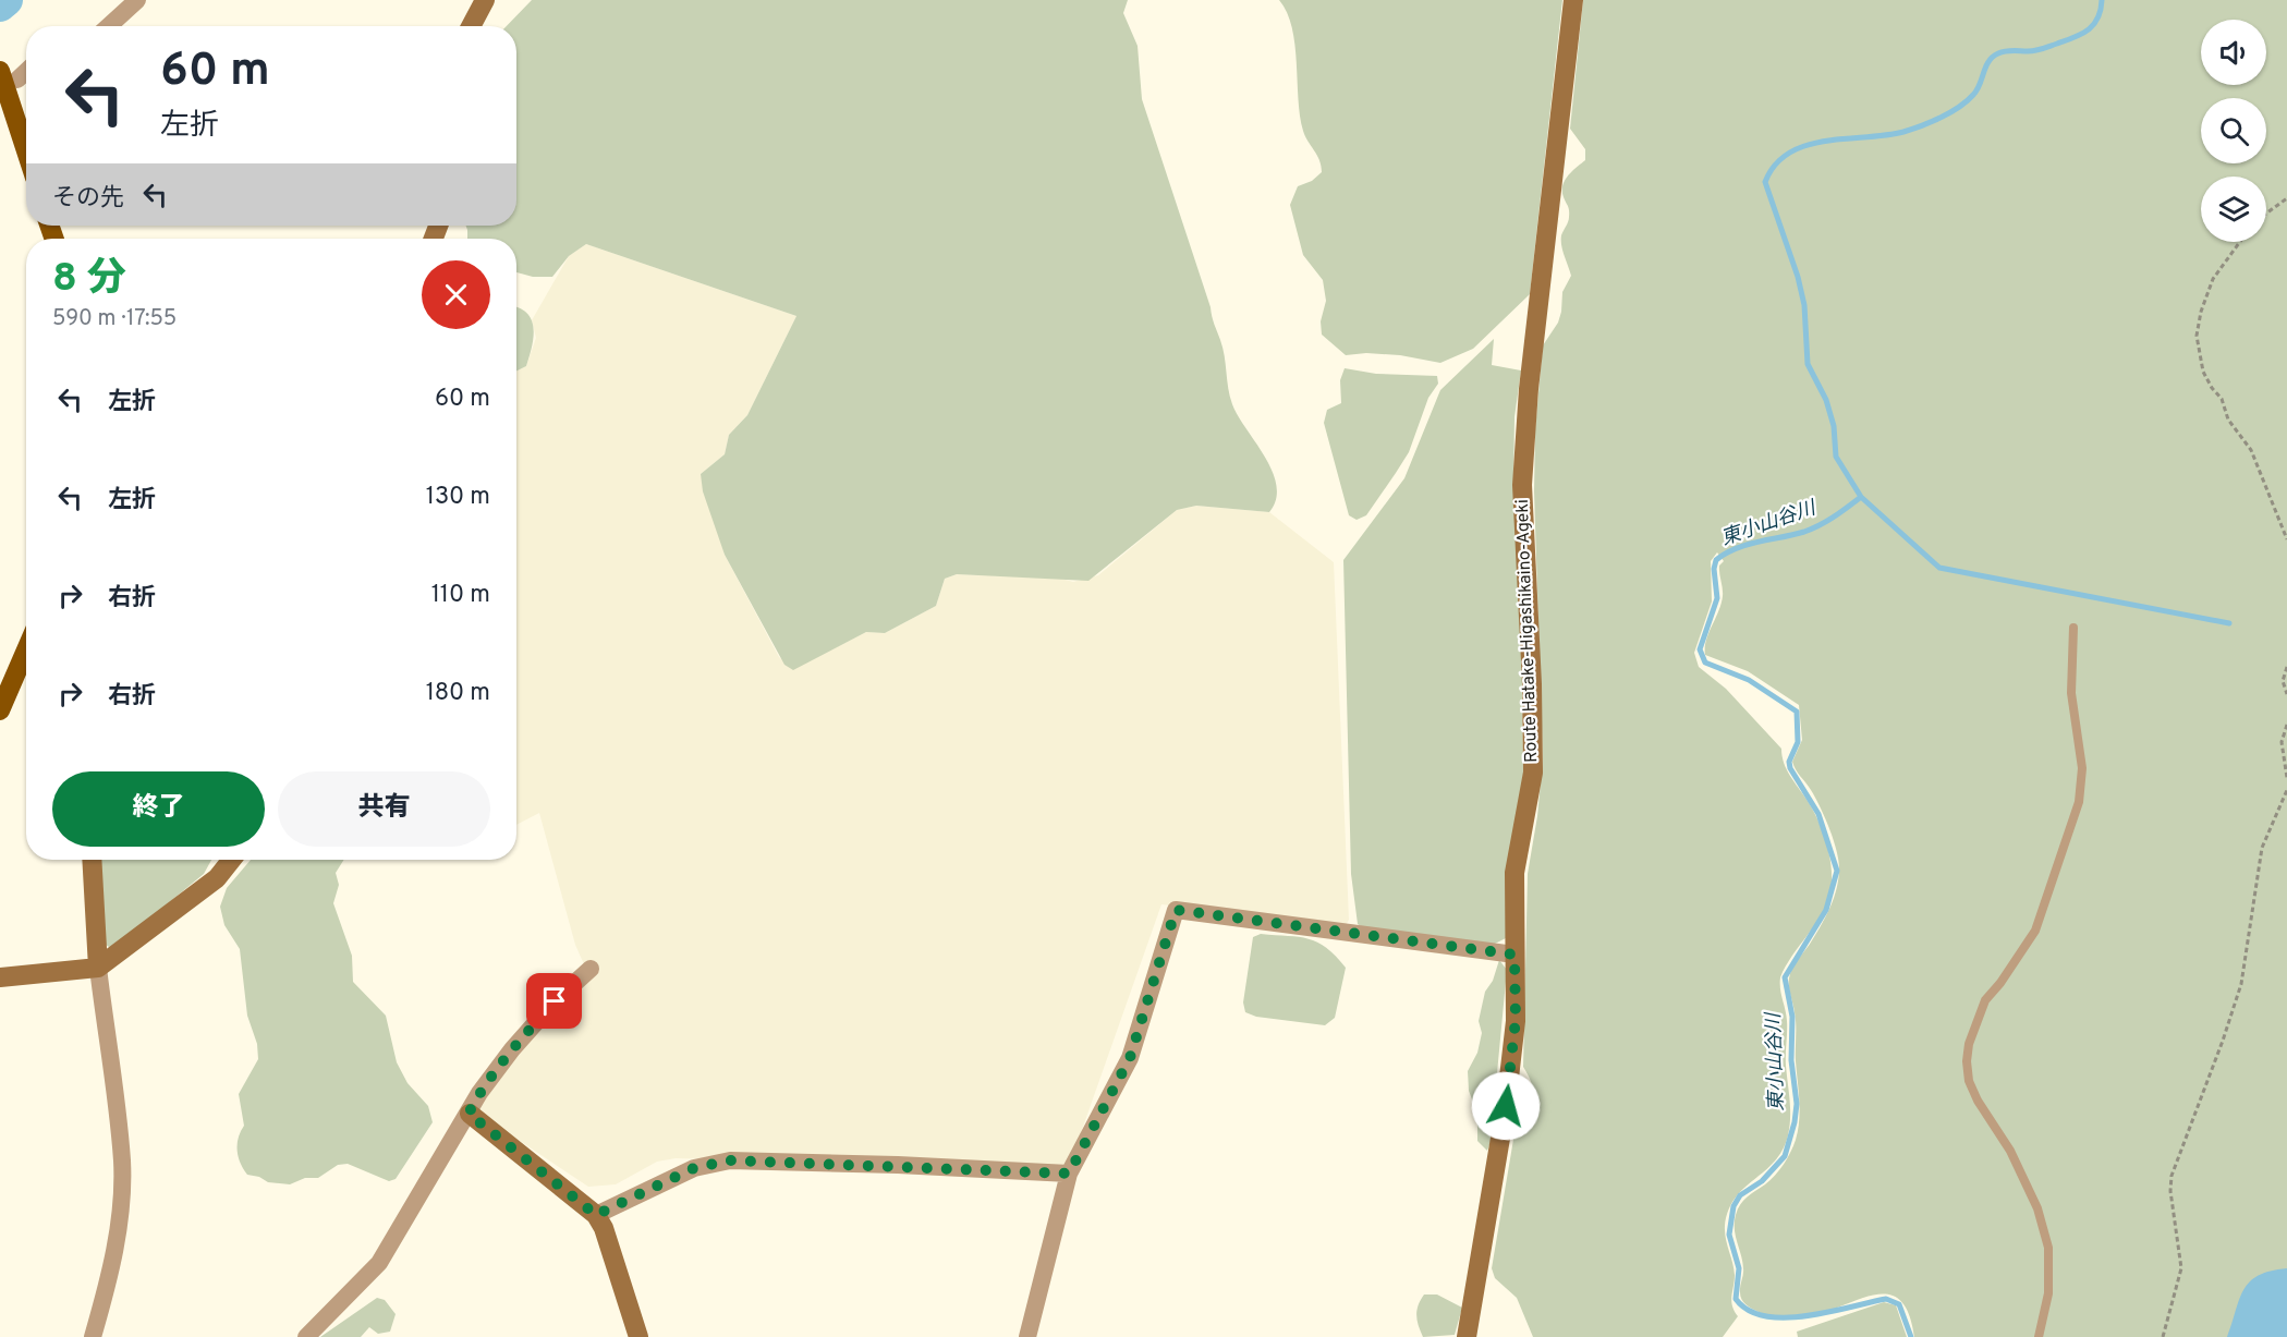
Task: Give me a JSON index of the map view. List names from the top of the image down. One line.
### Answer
{"streets":{"main road":["Route Hatake-Higashikaino-Ageki"]},"water":["東小山谷川"],"page":{"turn":["60 m","左折"],"then":"その先","heading":["8 分","590 m · 17:55"],"list":[{"name":"左折","value":"60 m"},{"name":"左折","value":"130 m"},{"name":"右折","value":"110 m"},{"name":"右折","value":"180 m"}],"buttons":["終了","共有"]}}
